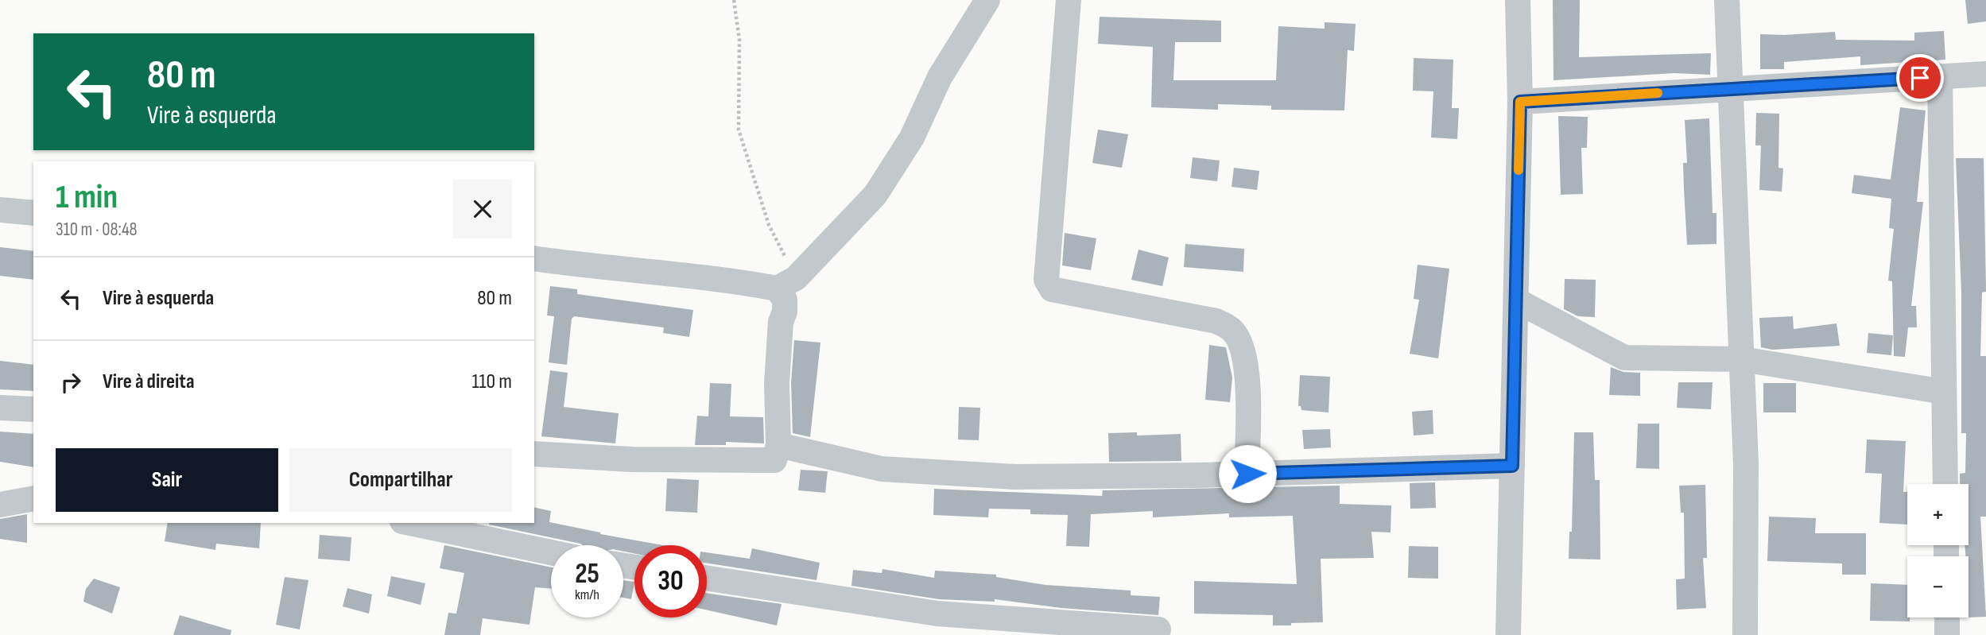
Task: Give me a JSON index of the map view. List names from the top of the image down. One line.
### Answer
{"page":{"turn":["80 m","Vire à esquerda"],"heading":["1 min","310 m · 08:48"],"list":[{"name":"Vire à esquerda","value":"80 m"},{"name":"Vire à direita","value":"110 m"}],"buttons":["Sair","Compartilhar"],"map_buttons":["+","−"],"speed":"25 km/h","limit":"30"}}
